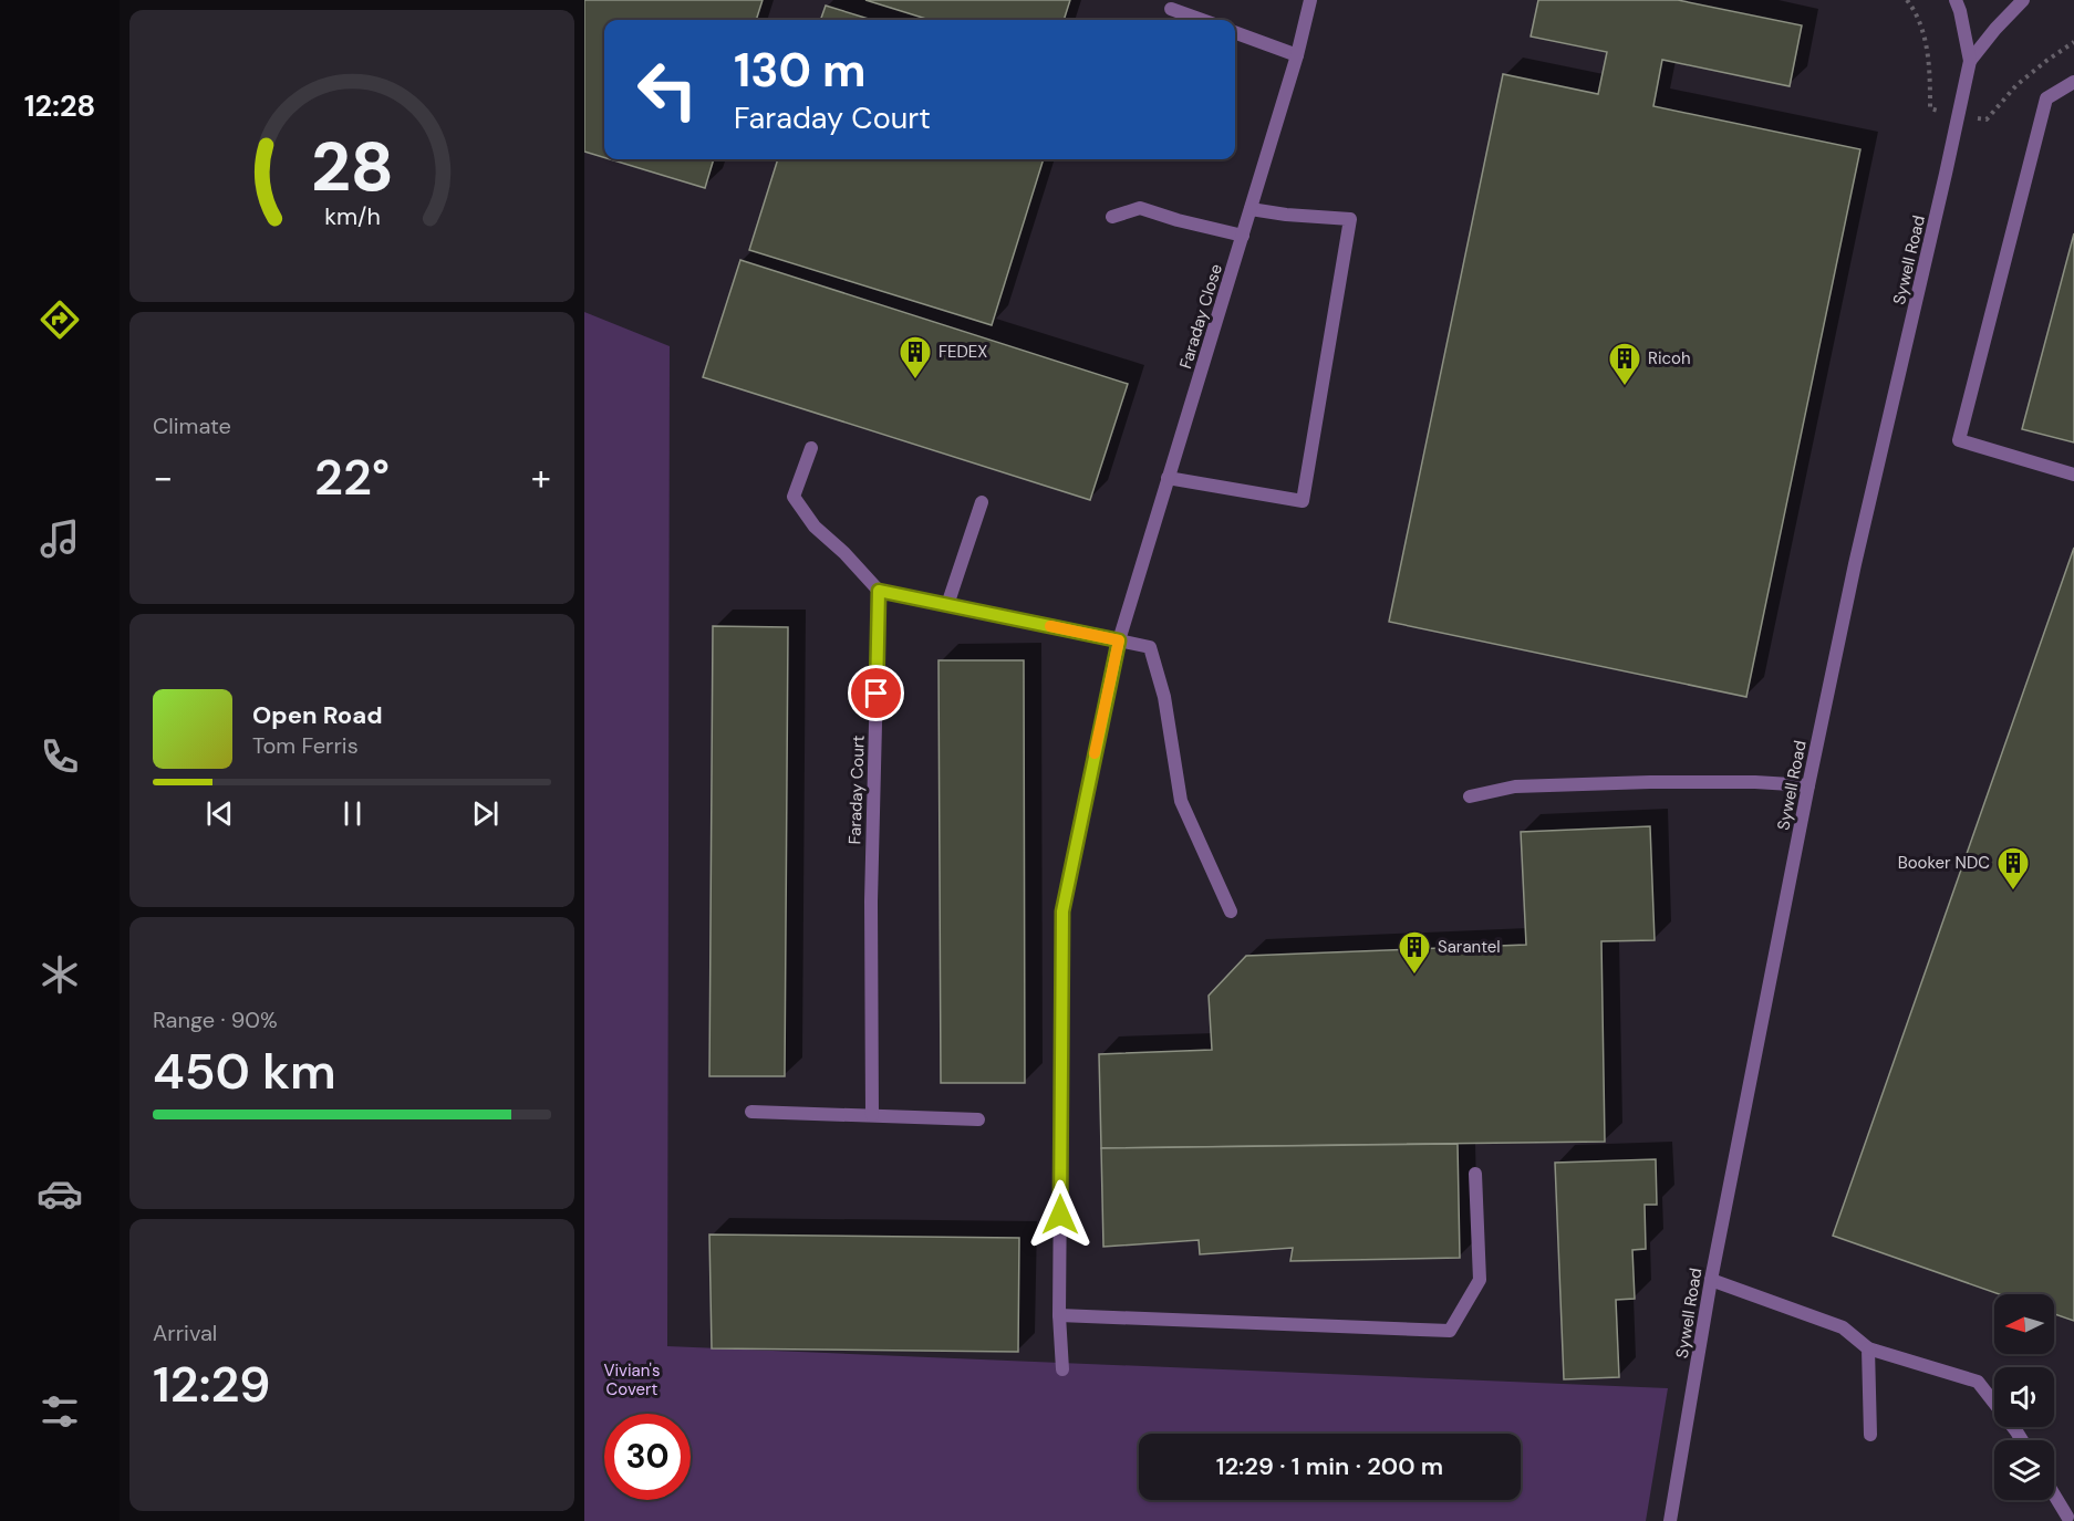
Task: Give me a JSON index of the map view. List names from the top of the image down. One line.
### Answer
{"streets":{"street":["Sywell Road","Faraday Close","Faraday Court"]},"parks":["Vivian's Covert"],"places":{"building":["FEDEX","Ricoh","Booker NDC","Sarantel"]},"north":"left","page":{"tabs":"12:28","turn":["130 m","Faraday Court"],"tile":["Climate",["Range · 90%","450 km"],["Arrival","12:29"]],"heat":["−","22°","+"],"song":["Open Road","Tom Ferris"],"limit":"30","trip":"12:29 · 1 min · 200 m","gauge":["28","km/h"]}}
